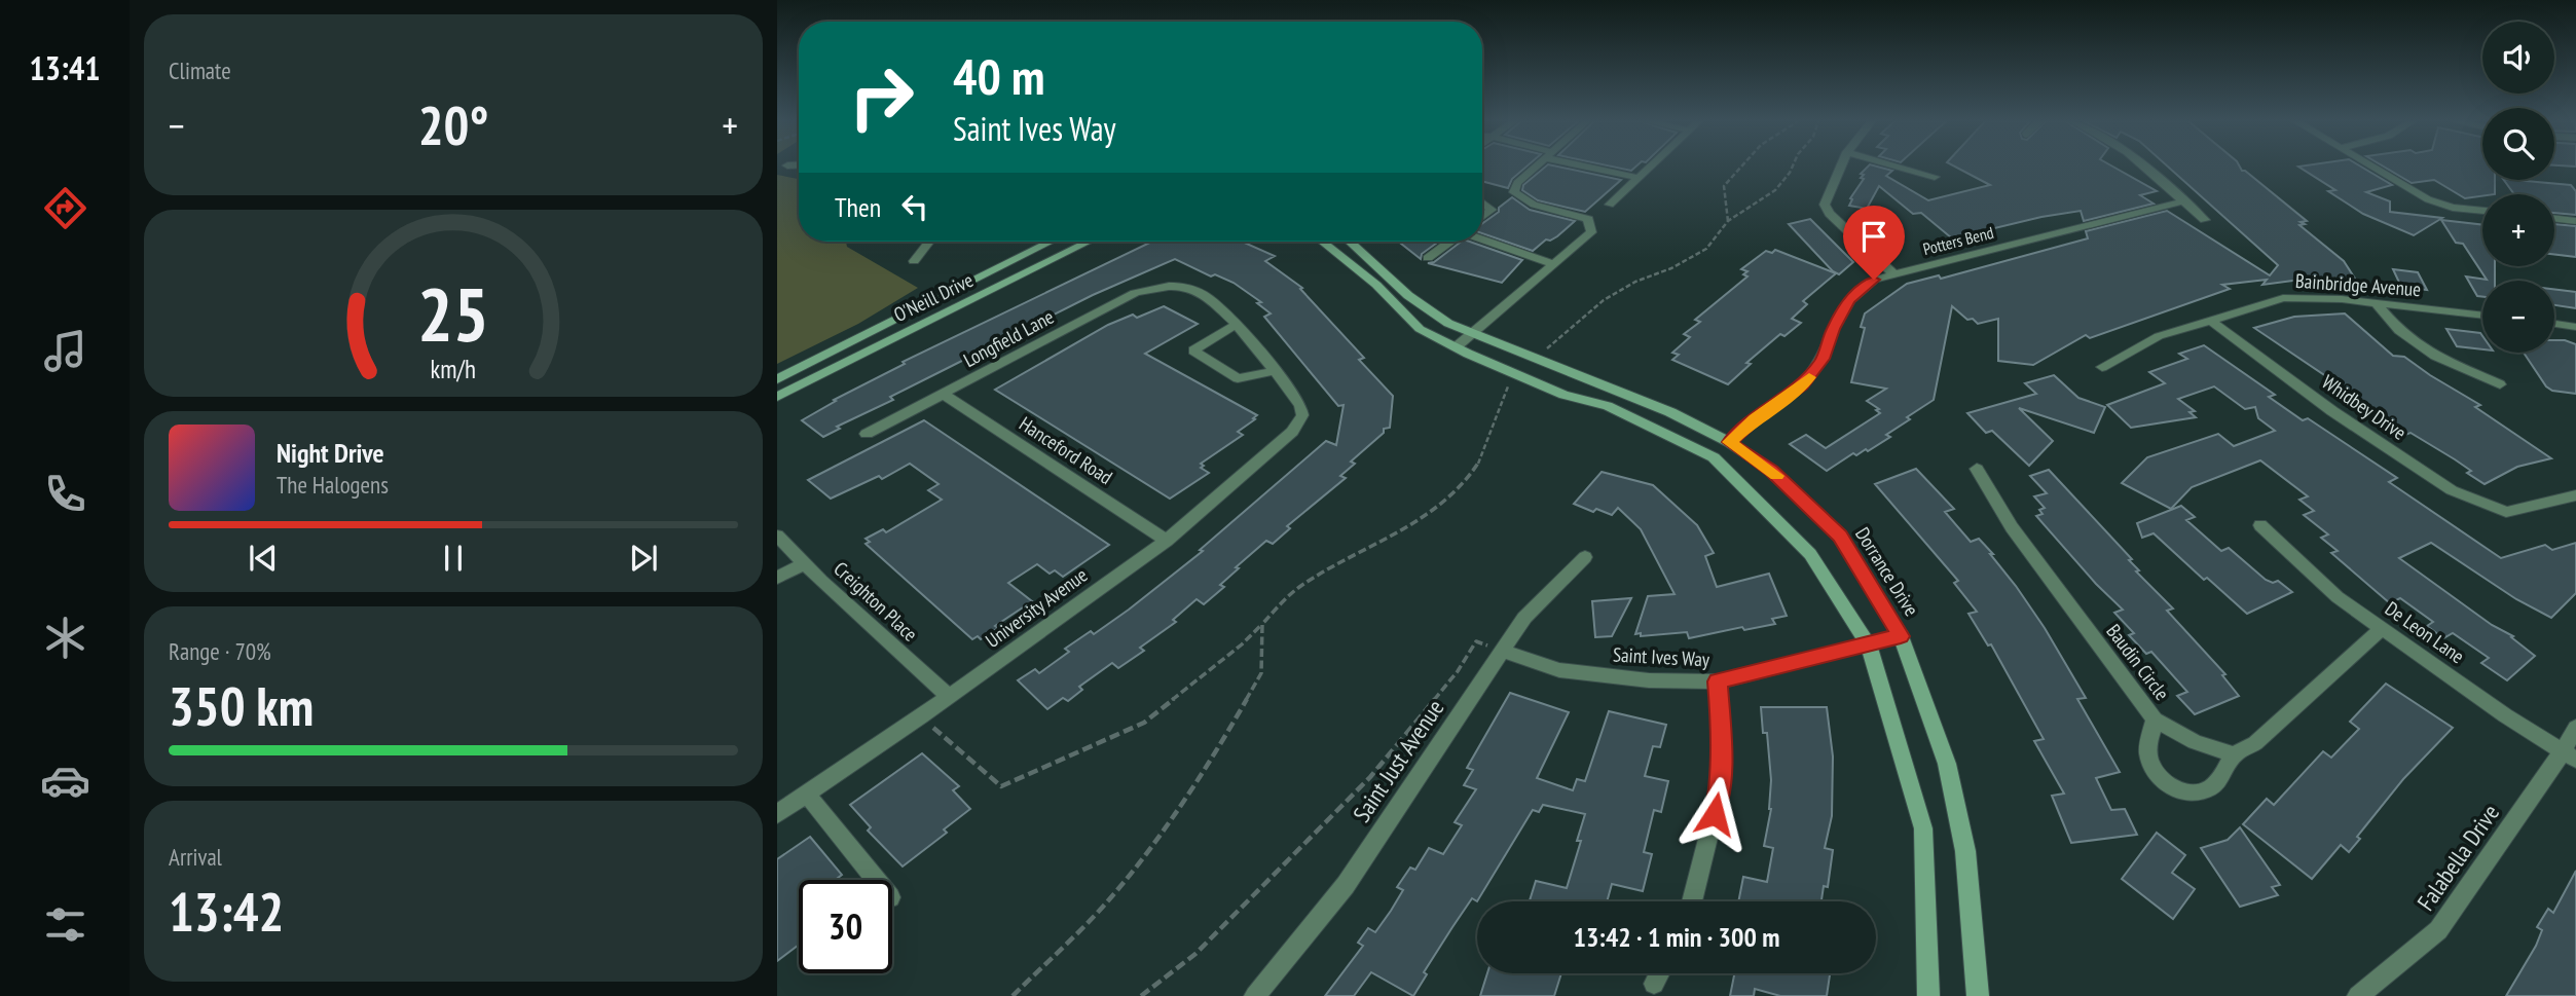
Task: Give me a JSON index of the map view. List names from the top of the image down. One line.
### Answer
{"streets":{"street":["Potters Bend","Bainbridge Avenue","O'Neill Drive","Longfield Lane","Whidbey Drive","Hanceford Road","Dorrance Drive","Creighton Place","University Avenue","De Leon Lane","Saint Ives Way","Baudin Circle","Saint Just Avenue","Falabella Drive"]},"crossings":[["Potters Bend","Dorrance Drive"],["Bainbridge Avenue","Whidbey Drive"],["Longfield Lane","Hanceford Road"],["Hanceford Road","University Avenue"],["Dorrance Drive","Saint Ives Way"],["Creighton Place","University Avenue"],["De Leon Lane","Falabella Drive"],["Saint Ives Way","Saint Just Avenue"]],"page":{"tabs":"13:41","tile":["Climate",["Range · 70%","350 km"],["Arrival","13:42"]],"map_buttons":["+","−"],"turn":["40 m","Saint Ives Way"],"heat":["−","20°","+"],"then":"Then","song":["Night Drive","The Halogens"],"limit":"30","trip":"13:42 · 1 min · 300 m","gauge":["25","km/h"]}}
